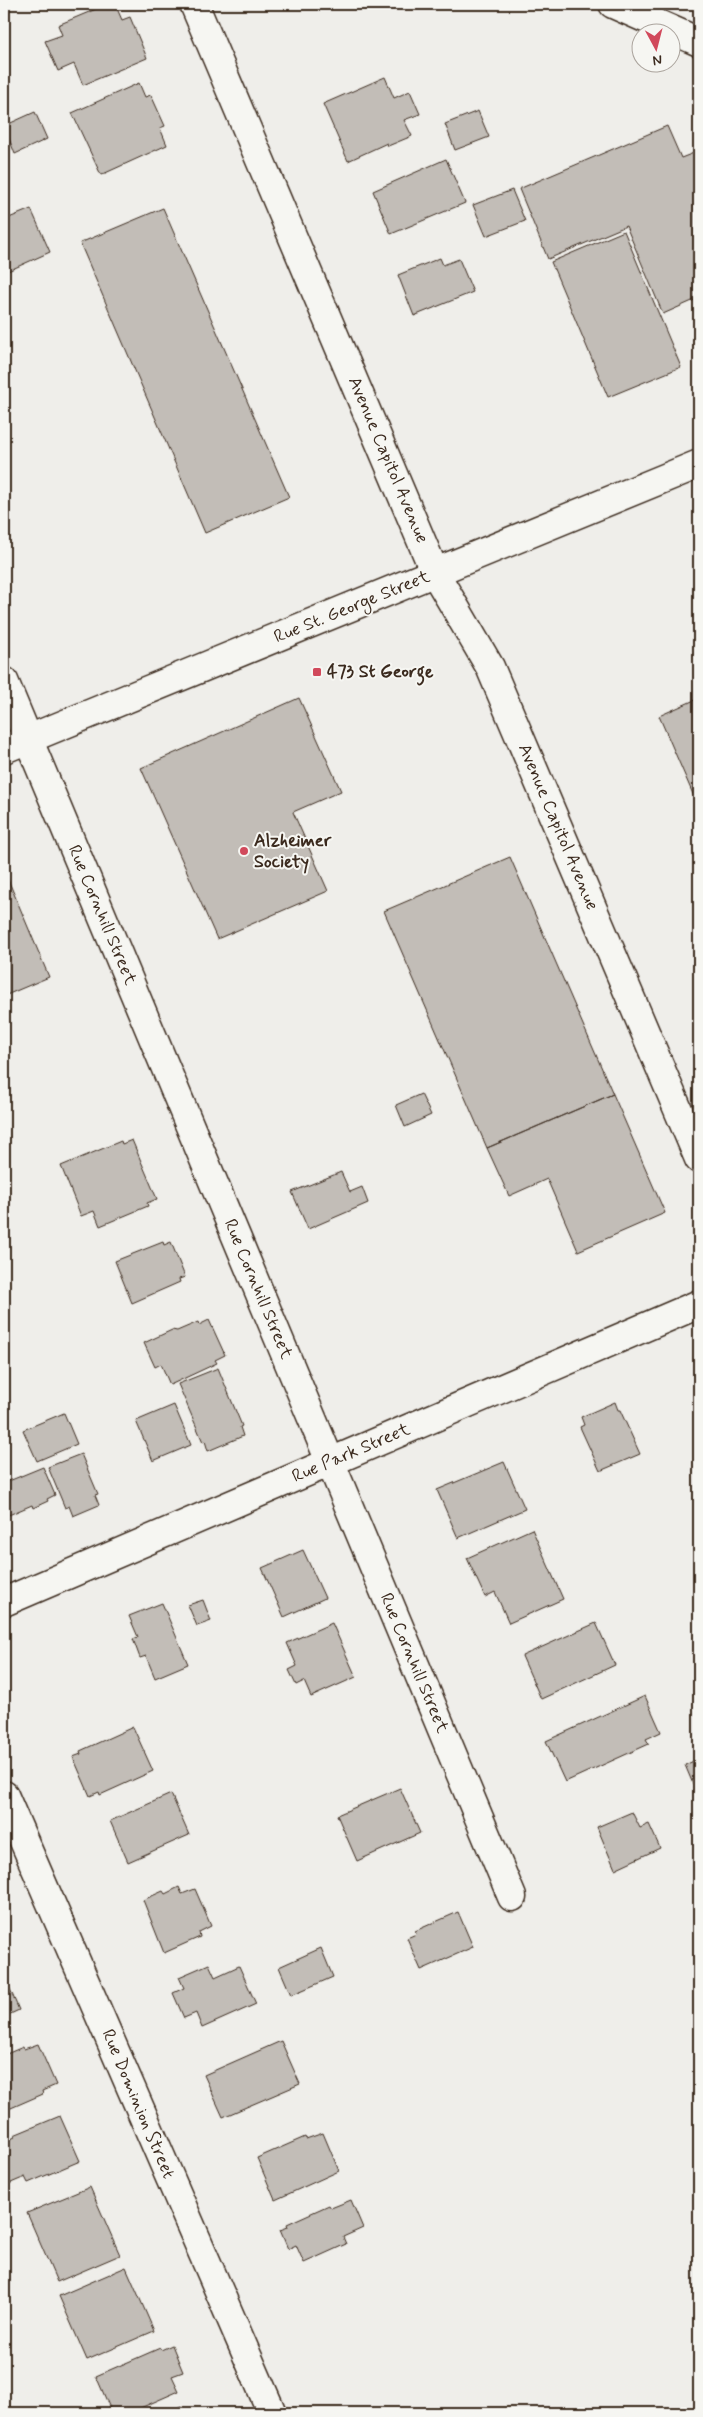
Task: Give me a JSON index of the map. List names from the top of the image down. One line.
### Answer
{"streets":{"street":["Avenue Capitol Avenue","Rue St. George Street","Rue Cornhill Street","Rue Park Street","Rue Dominion Street"]},"crossings":[["Avenue Capitol Avenue","Rue St. George Street"],["Rue St. George Street","Rue Cornhill Street"],["Rue Cornhill Street","Rue Park Street"]],"places":{"transit":["473 St George"],"other":["Alzheimer Society"]},"north":"bottom"}
